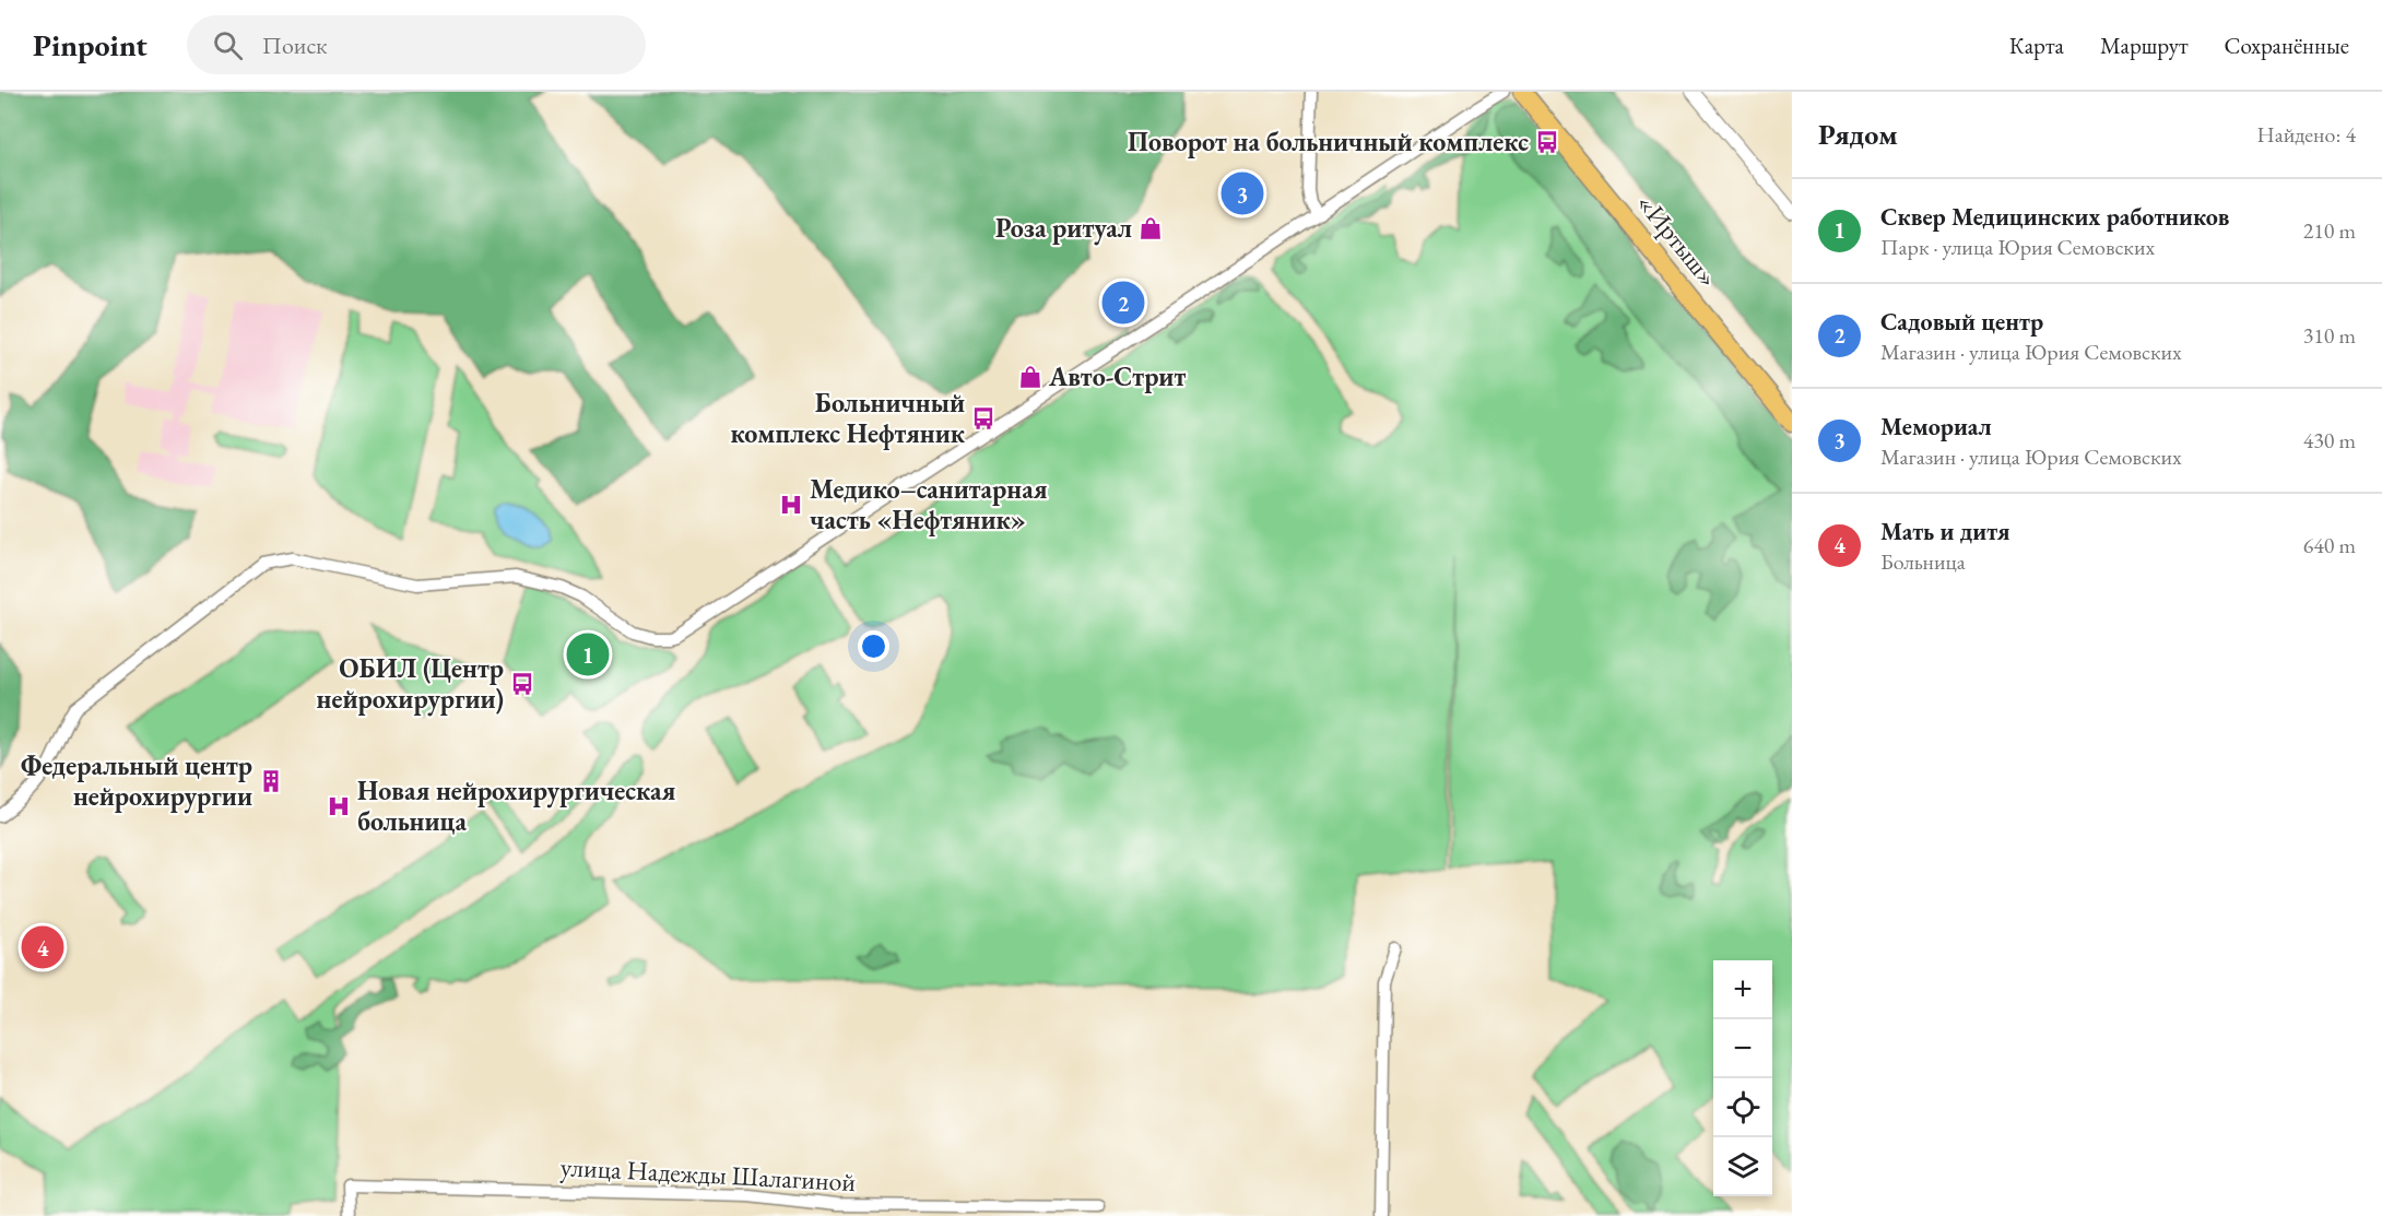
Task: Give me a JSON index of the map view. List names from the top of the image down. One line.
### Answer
{"streets":{"highway":["«Иртыш»"],"street":["улица Надежды Шалагиной"]},"places":{"bus stop":["Поворот на больничный комплекс","Больничный комплекс Нефтяник","ОБИЛ (Центр нейрохирургии)"],"shop":["Роза ритуал","Авто-Стрит"],"hospital":["Медико–санитарная часть «Нефтяник»","Новая нейрохирургическая больница"],"building":["Федеральный центр нейрохирургии"]},"page":{"header":"Pinpoint","search":"Поиск","nav":["Карта","Маршрут","Сохранённые"],"heading":["Рядом","Найдено: 4"],"pins":["3","2","1","4"],"list":[{"mark":"1","name":"Сквер Медицинских работников","note":"Парк · улица Юрия Семовских","value":"210 m"},{"mark":"2","name":"Садовый центр","note":"Магазин · улица Юрия Семовских","value":"310 m"},{"mark":"3","name":"Мемориал","note":"Магазин · улица Юрия Семовских","value":"430 m"},{"mark":"4","name":"Мать и дитя","note":"Больница","value":"640 m"}],"map_buttons":["+","−"]}}
